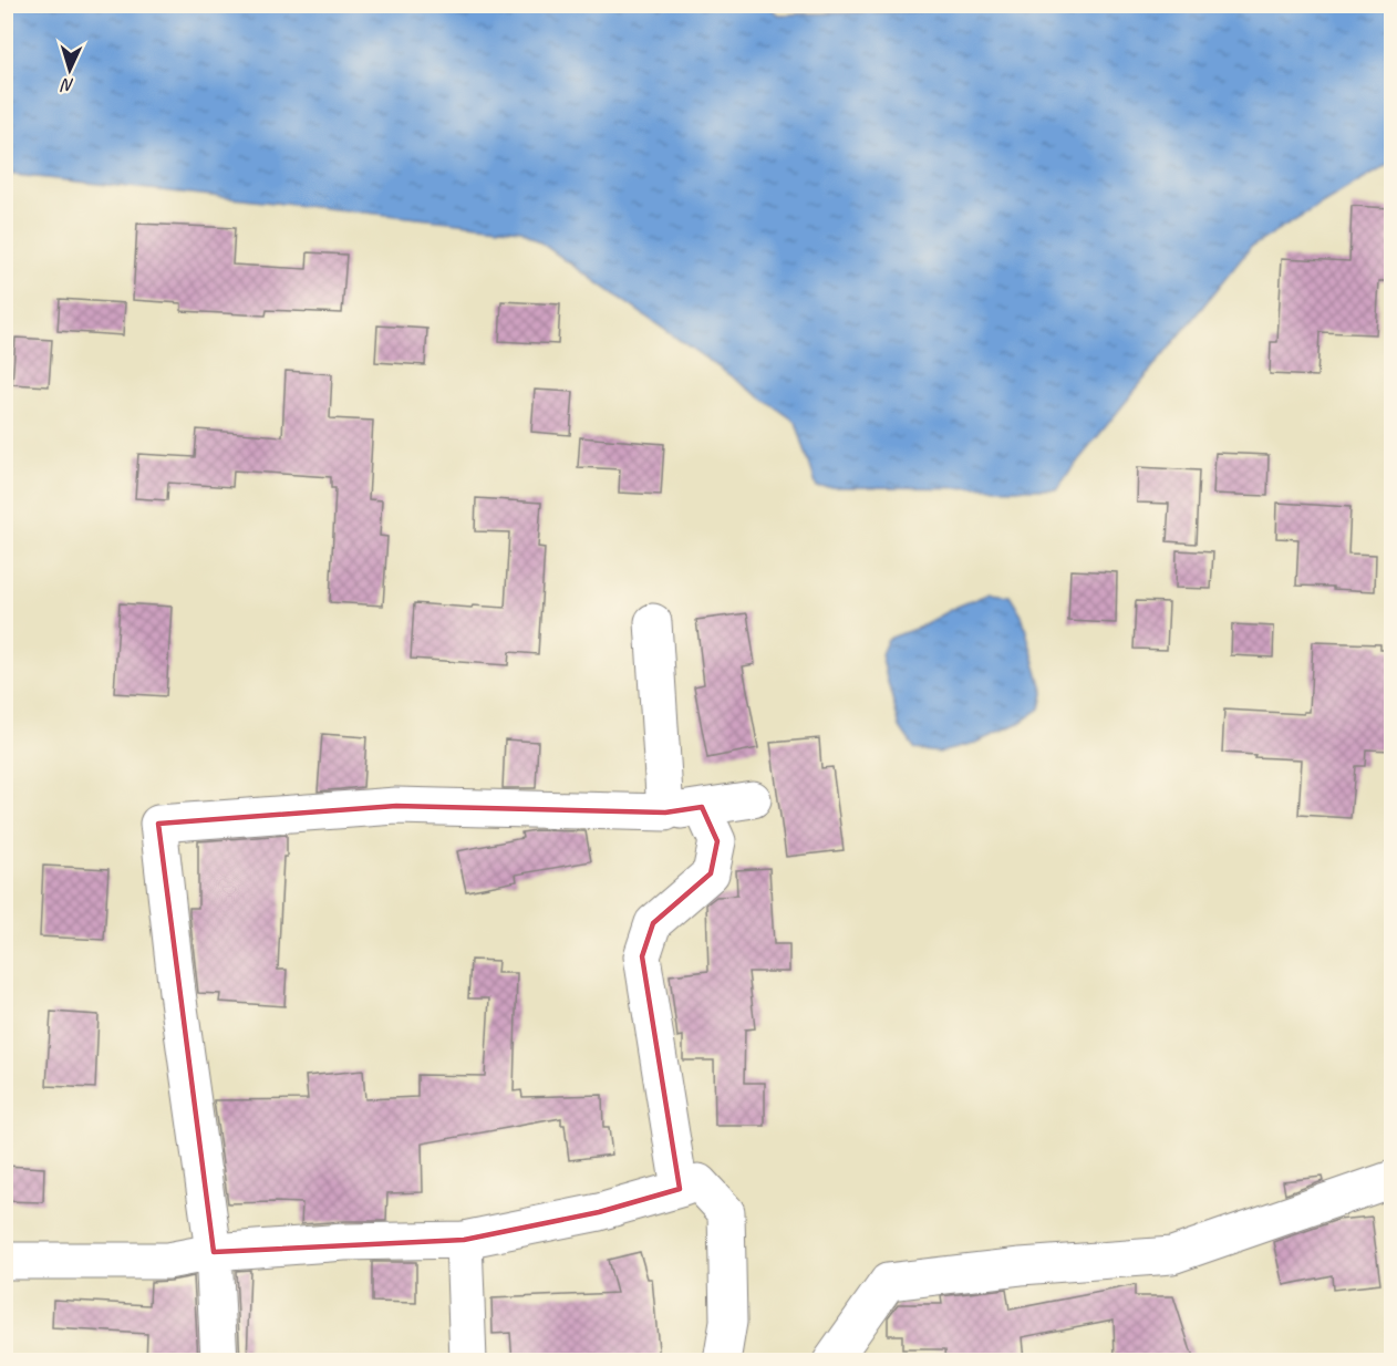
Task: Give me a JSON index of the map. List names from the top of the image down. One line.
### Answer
{"north":"bottom"}
